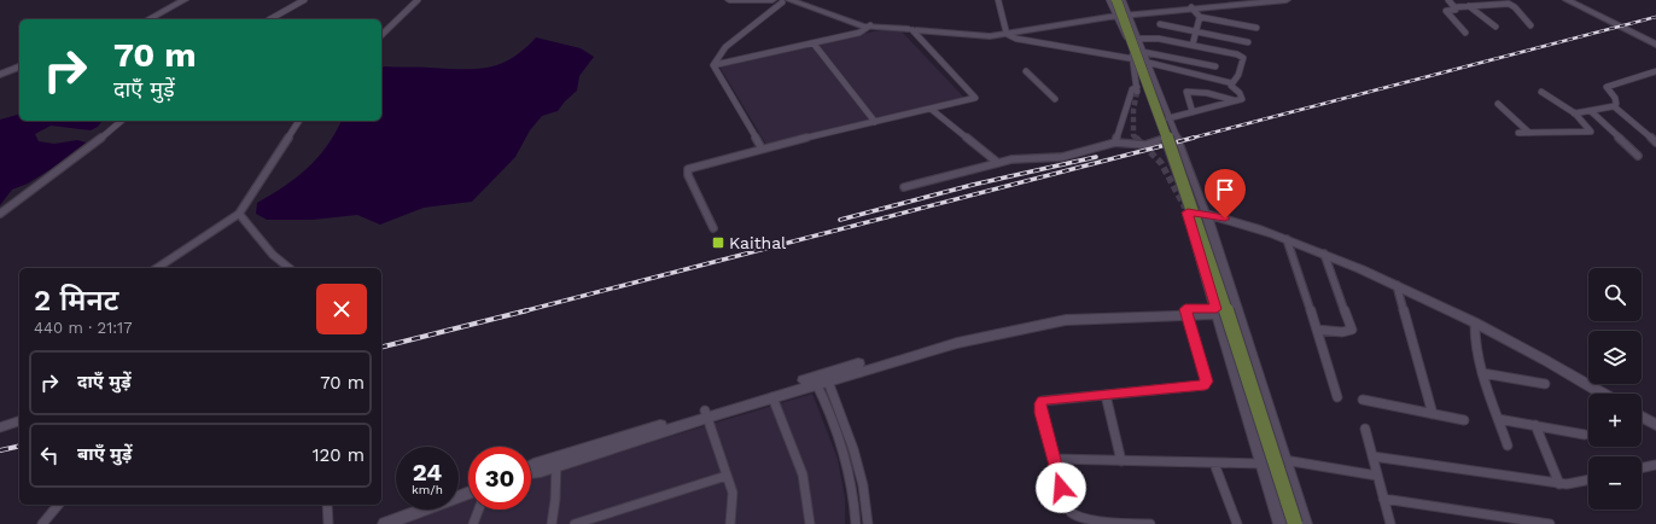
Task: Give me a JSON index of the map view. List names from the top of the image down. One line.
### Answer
{"places":{"transit":["Kaithal"]},"page":{"turn":["70 m","दाएँ मुड़ें"],"map_buttons":["+","−"],"heading":["2 मिनट","440 m · 21:17"],"list":[{"name":"दाएँ मुड़ें","value":"70 m"},{"name":"बाएँ मुड़ें","value":"120 m"}],"speed":"24 km/h","limit":"30"}}
